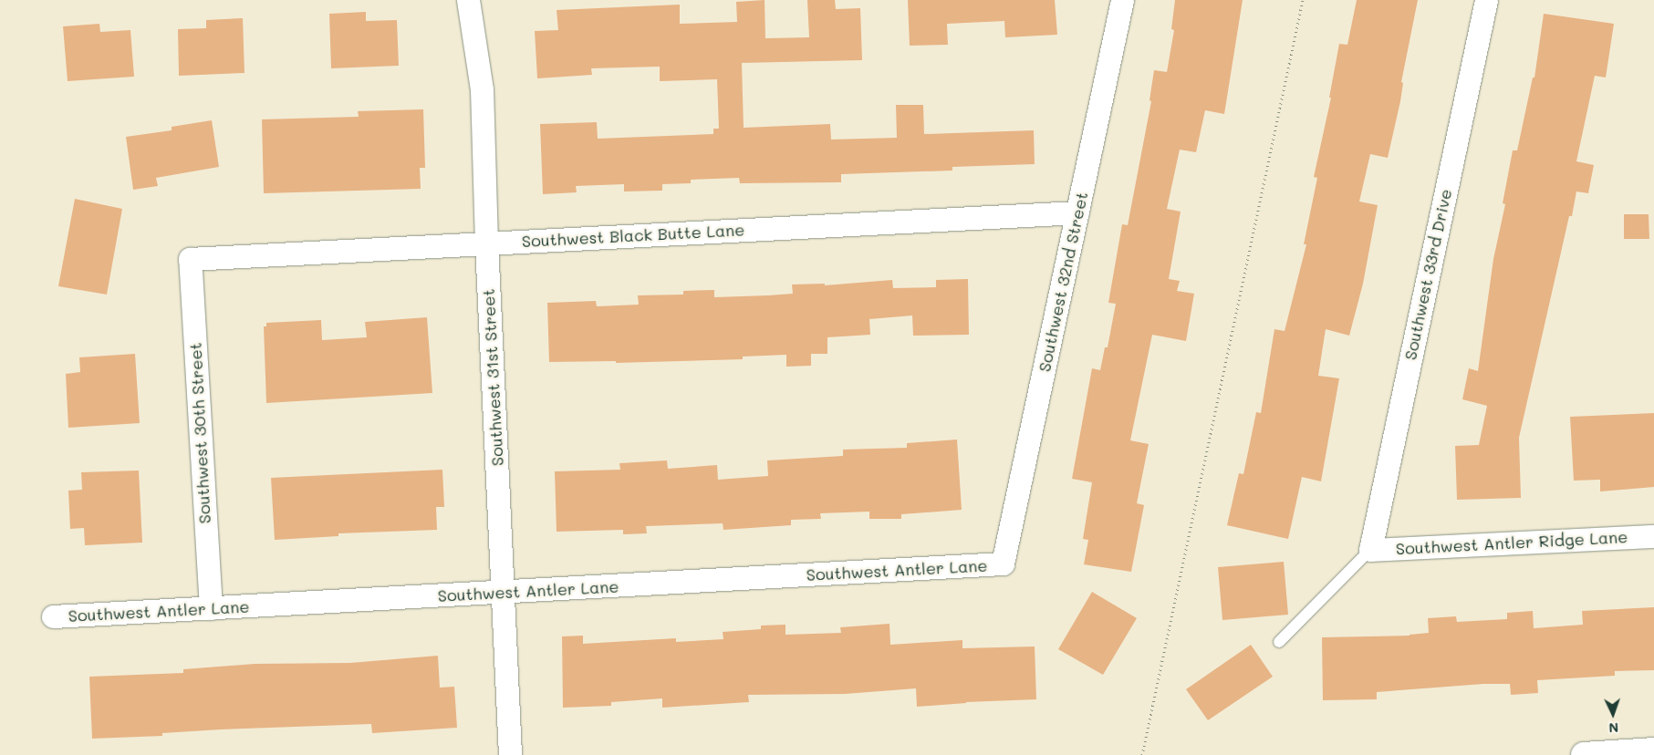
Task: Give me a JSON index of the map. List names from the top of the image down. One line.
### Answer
{"streets":{"street":["Southwest Black Butte Lane","Southwest 33rd Drive","Southwest 32nd Street","Southwest 31st Street","Southwest 30th Street","Southwest Antler Ridge Lane","Southwest Antler Lane"]},"crossings":[["Southwest Black Butte Lane","Southwest 32nd Street"],["Southwest Black Butte Lane","Southwest 31st Street"],["Southwest Black Butte Lane","Southwest 30th Street"],["Southwest 33rd Drive","Southwest Antler Ridge Lane"],["Southwest 32nd Street","Southwest Antler Lane"],["Southwest 31st Street","Southwest Antler Lane"],["Southwest 30th Street","Southwest Antler Lane"]],"north":"bottom"}
